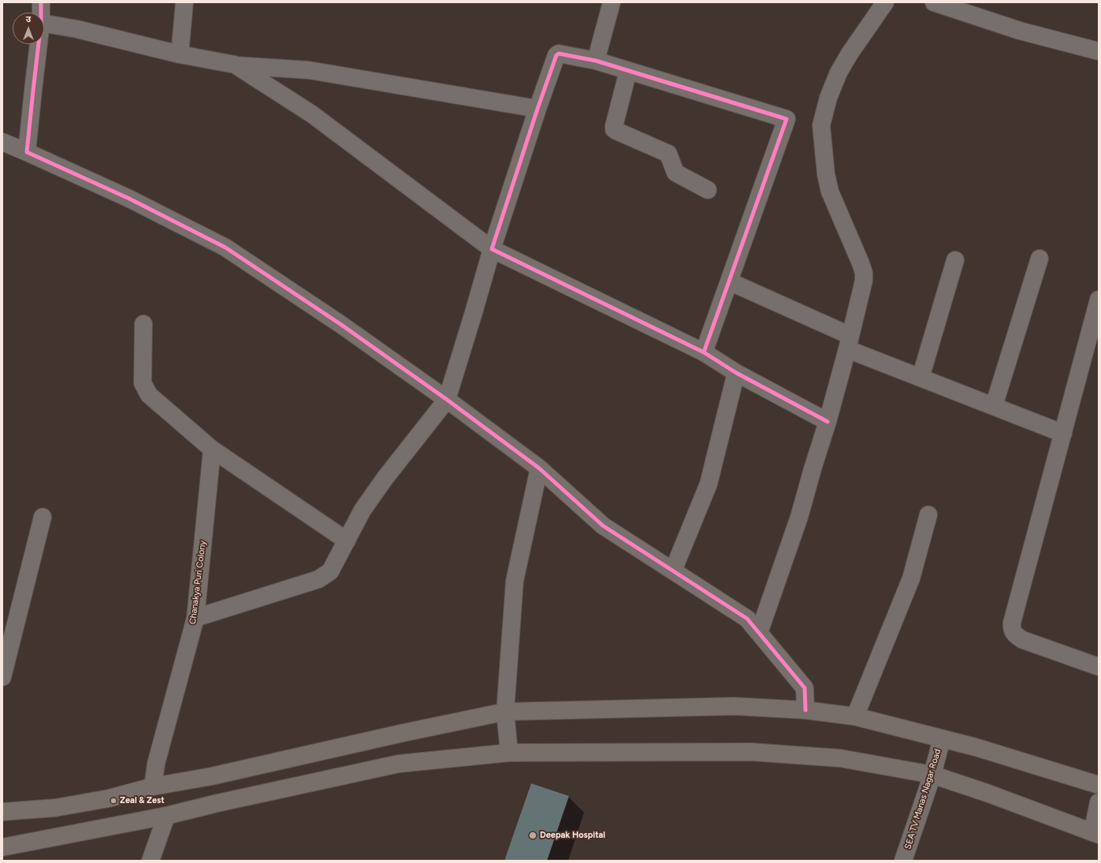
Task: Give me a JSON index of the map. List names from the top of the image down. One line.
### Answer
{"streets":{"street":["Chanakya Puri Colony","SEA TV Manas Nagar Road"]},"places":["Zeal & Zest","Deepak Hospital"],"north":"top"}
